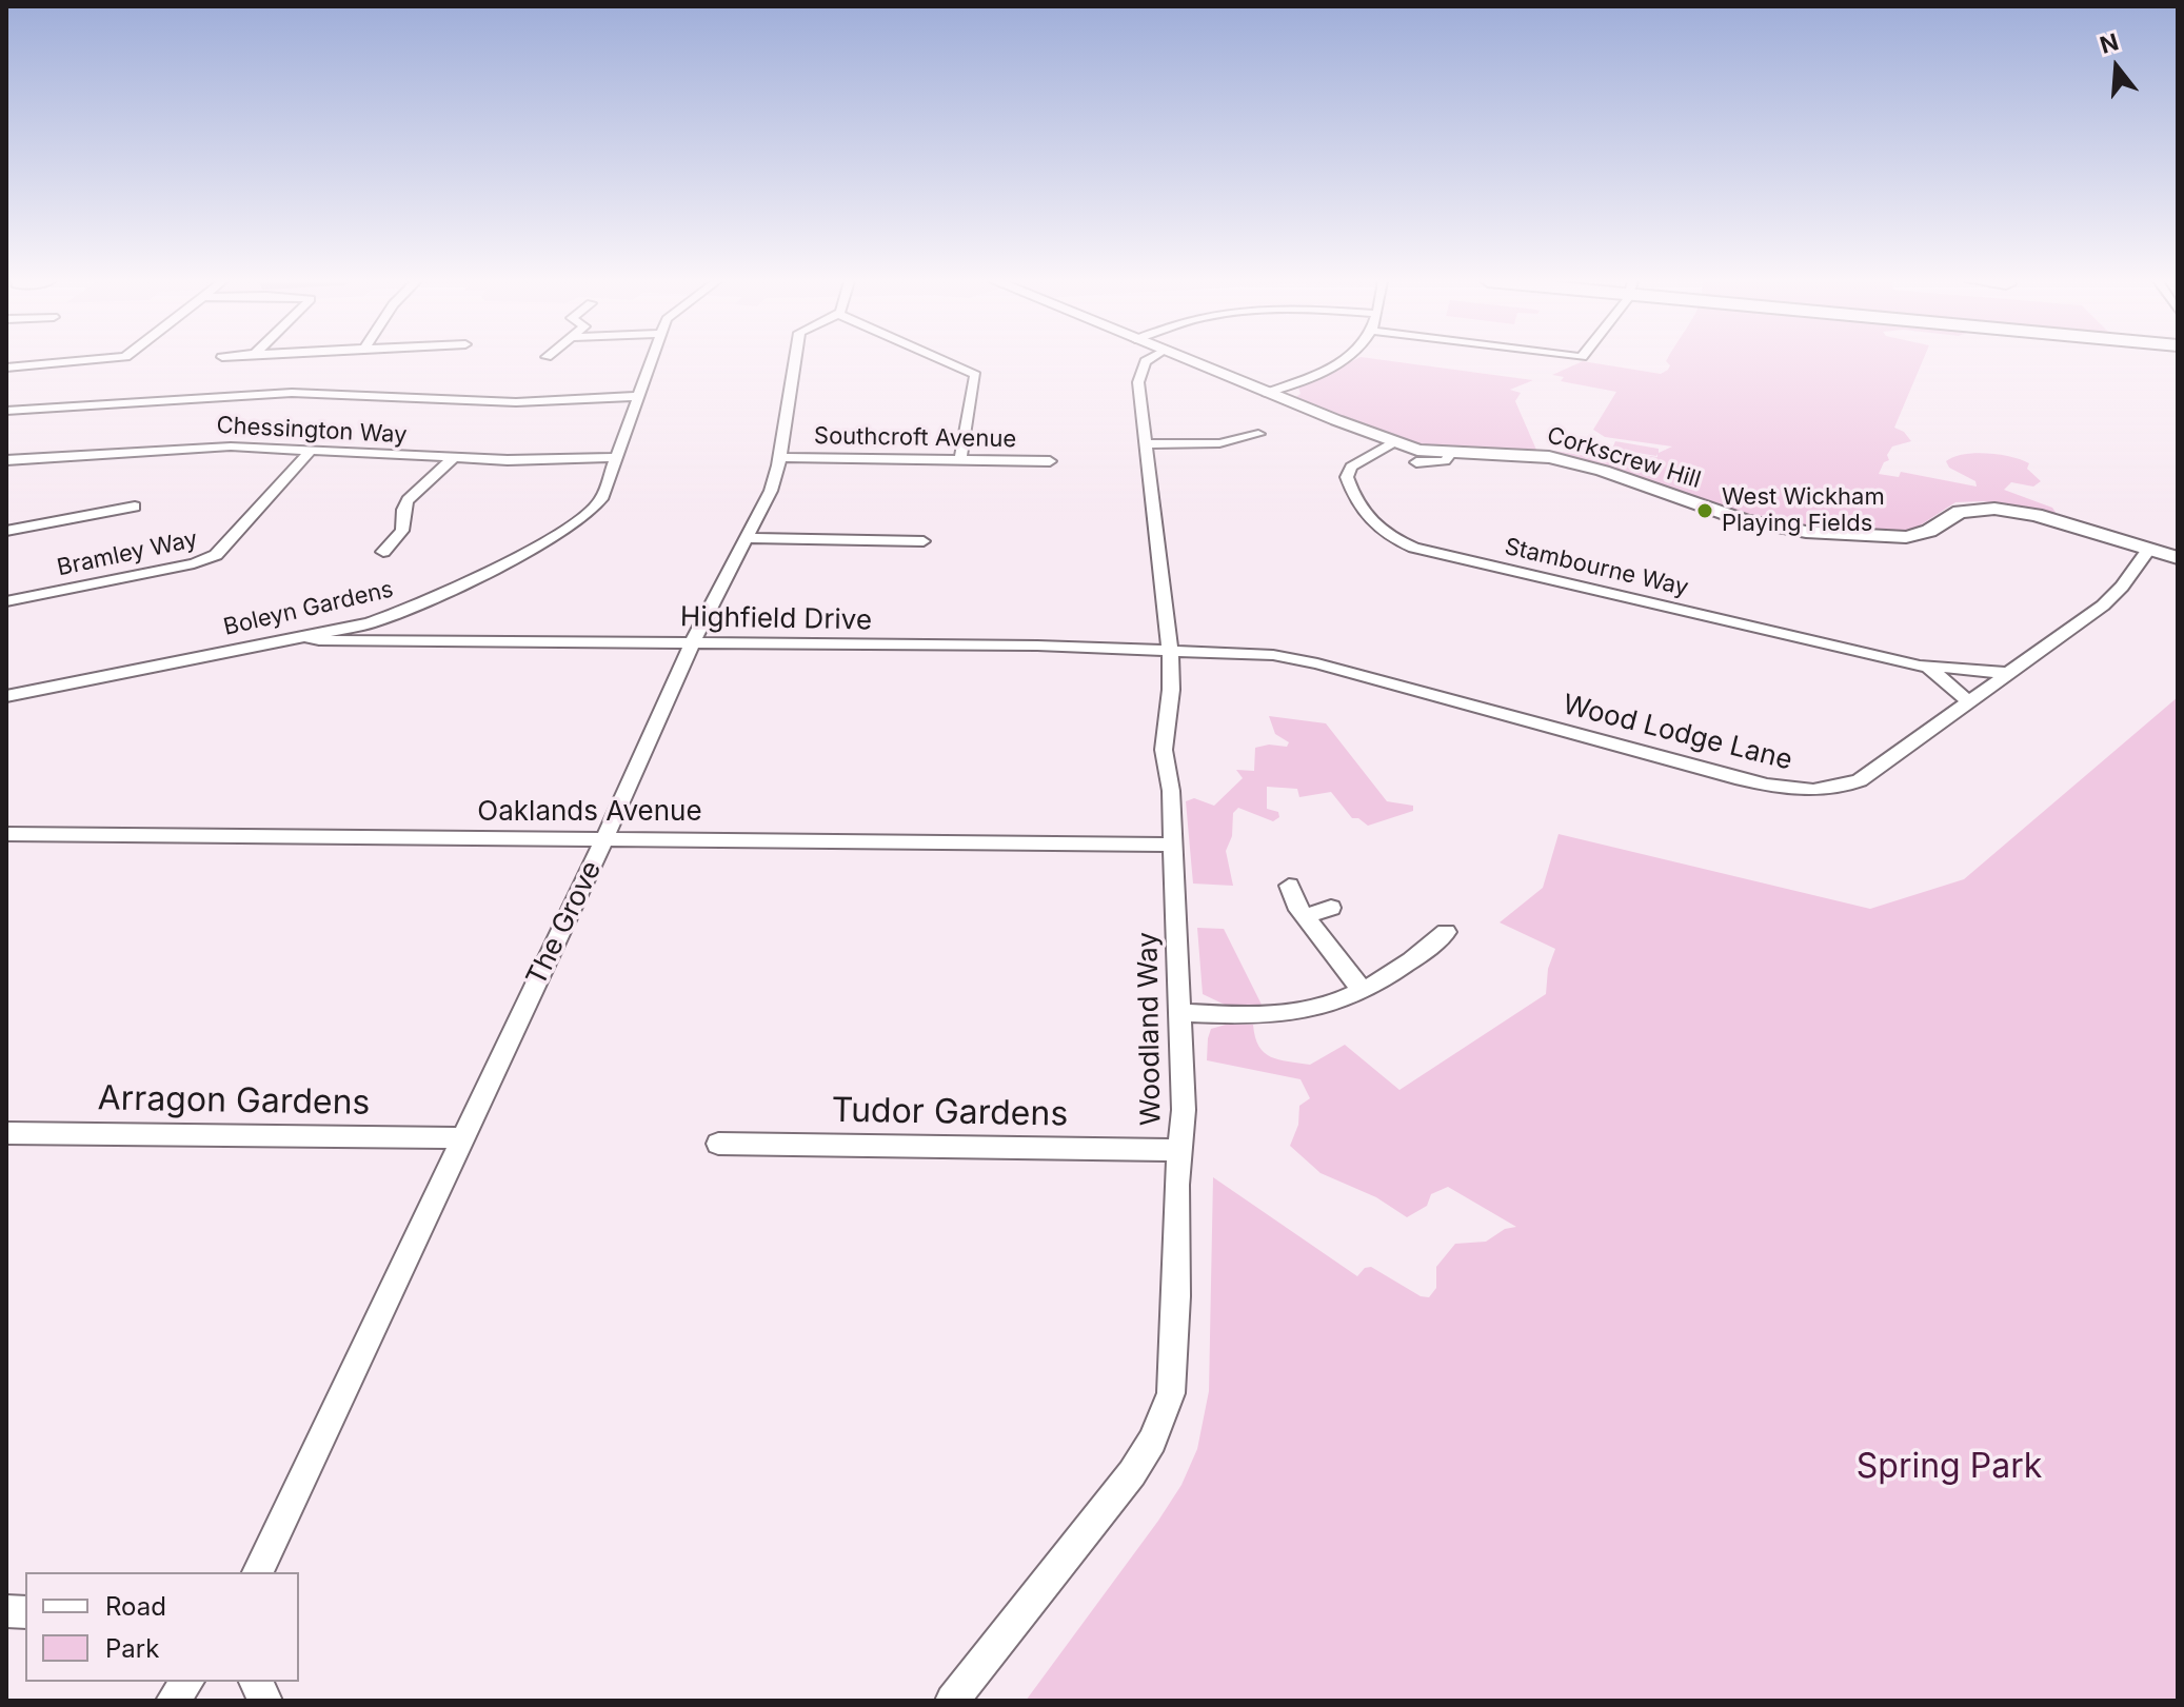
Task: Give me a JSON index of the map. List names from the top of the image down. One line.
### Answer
{"streets":{"street":["Chessington Way","Southcroft Avenue","Corkscrew Hill","Bramley Way","Stambourne Way","Boleyn Gardens","Highfield Drive","Wood Lodge Lane","Oaklands Avenue","The Grove","Woodland Way","Arragon Gardens","Tudor Gardens"]},"crossings":[["Chessington Way","Bramley Way"],["Chessington Way","Boleyn Gardens"],["Southcroft Avenue","The Grove"],["Corkscrew Hill","Stambourne Way"],["Corkscrew Hill","Wood Lodge Lane"],["Stambourne Way","Wood Lodge Lane"],["Boleyn Gardens","Highfield Drive"],["Highfield Drive","Wood Lodge Lane"],["Highfield Drive","The Grove"],["Highfield Drive","Woodland Way"],["Wood Lodge Lane","Woodland Way"],["Oaklands Avenue","The Grove"],["Oaklands Avenue","Woodland Way"],["The Grove","Arragon Gardens"],["Woodland Way","Tudor Gardens"]],"parks":["Spring Park"],"places":["West Wickham Playing Fields"],"legend":["Road","Park"],"north":"top"}
